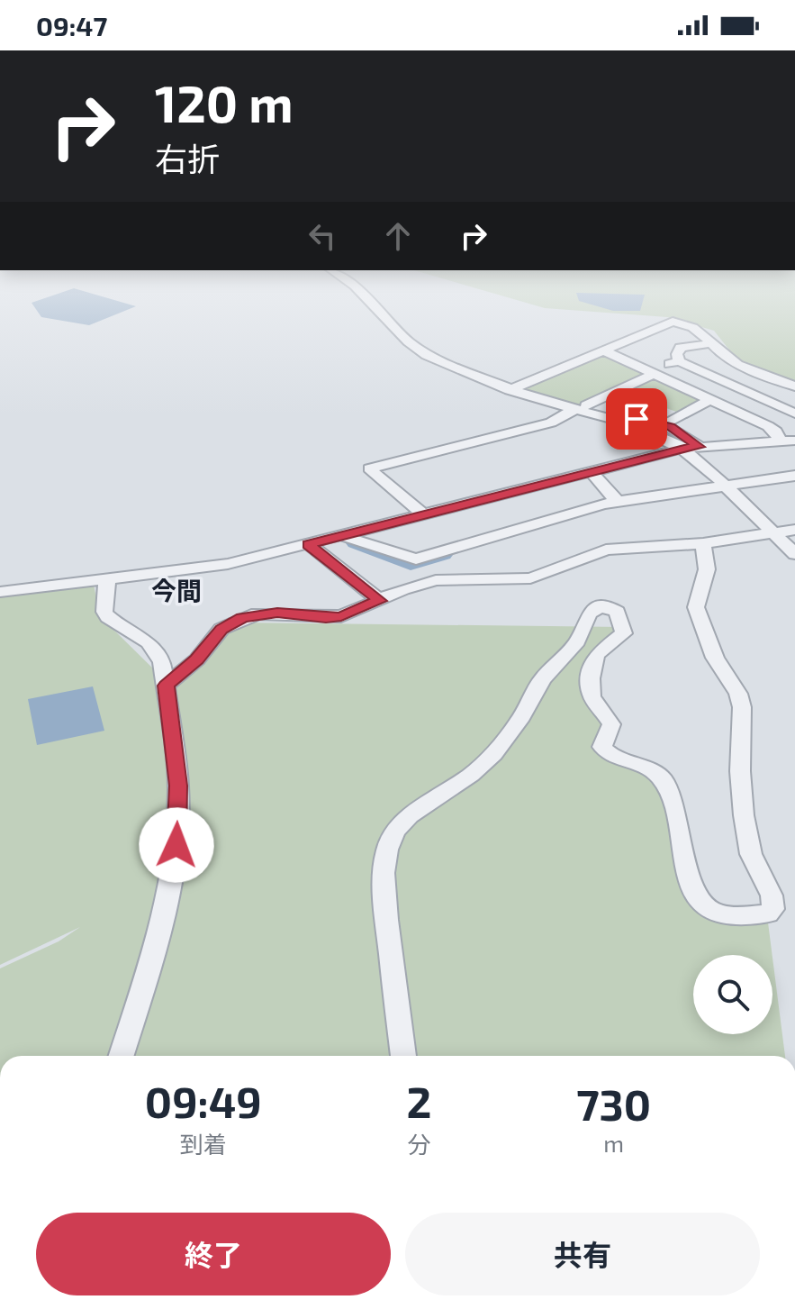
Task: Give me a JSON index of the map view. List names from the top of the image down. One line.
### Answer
{"districts":["今間"],"page":{"status":"09:47","turn":["120 m","右折"],"eta":["09:49","到着","2","分","730","m"],"buttons":["終了","共有"]}}
